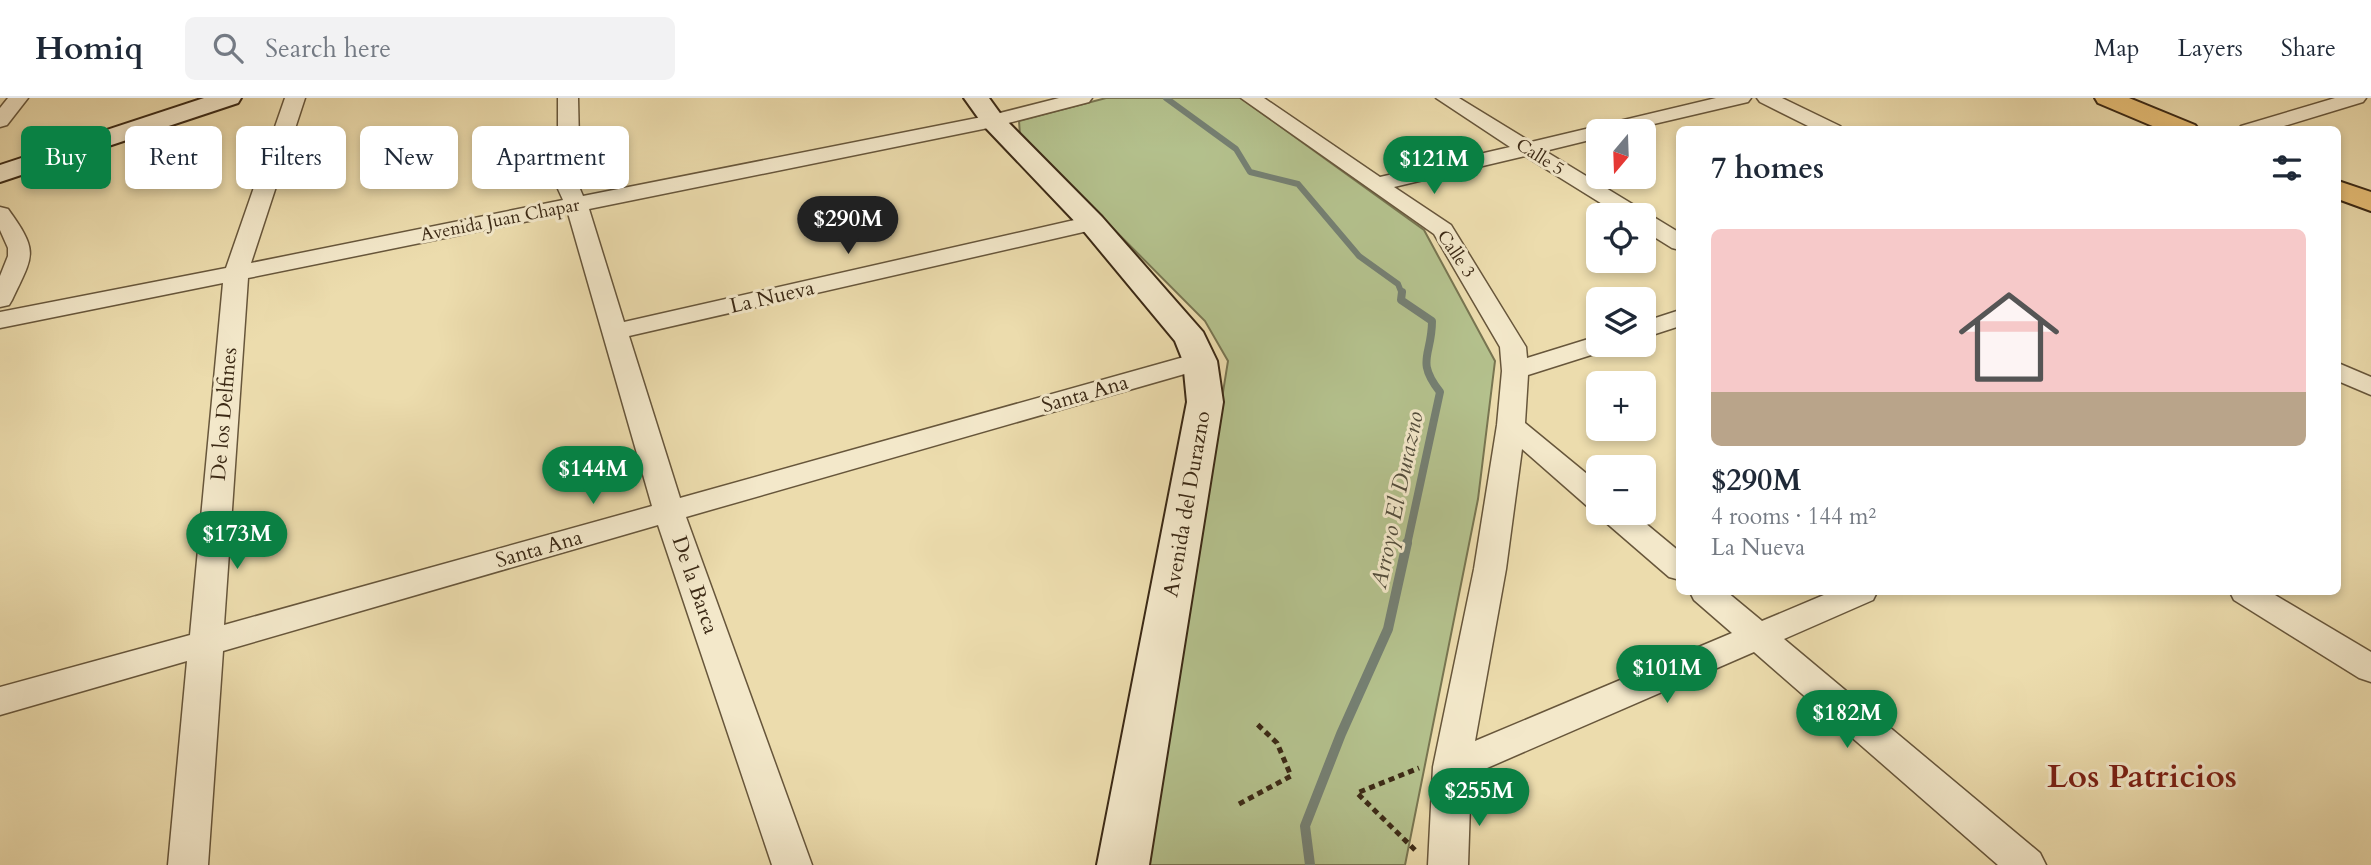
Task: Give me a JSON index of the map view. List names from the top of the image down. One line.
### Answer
{"streets":{"main road":["Avenida del Durazno"],"street":["Calle 5","Avenida Juan Chapar","Calle 3","La Nueva","Santa Ana","De los Delfines","De la Barca"]},"crossings":[["Avenida Juan Chapar","De los Delfines"],["Avenida Juan Chapar","Avenida del Durazno"],["Avenida Juan Chapar","De la Barca"],["La Nueva","Avenida del Durazno"],["La Nueva","De la Barca"],["Santa Ana","De los Delfines"],["Santa Ana","Avenida del Durazno"],["Santa Ana","De la Barca"]],"districts":["Los Patricios"],"water":["Arroyo El Durazno"],"north":"bottom","page":{"header":"Homiq","search":"Search here","nav":["Map","Layers","Share"],"map_buttons":["+","−"],"chip":["Buy","Rent","Filters","New","Apartment"],"heading":"7 homes","price":["$121M","$290M","$144M","$173M","$101M","$182M","$255M"],"list":[{"name":"$290M","note":"4 rooms · 144 m² · La Nueva"}]}}
